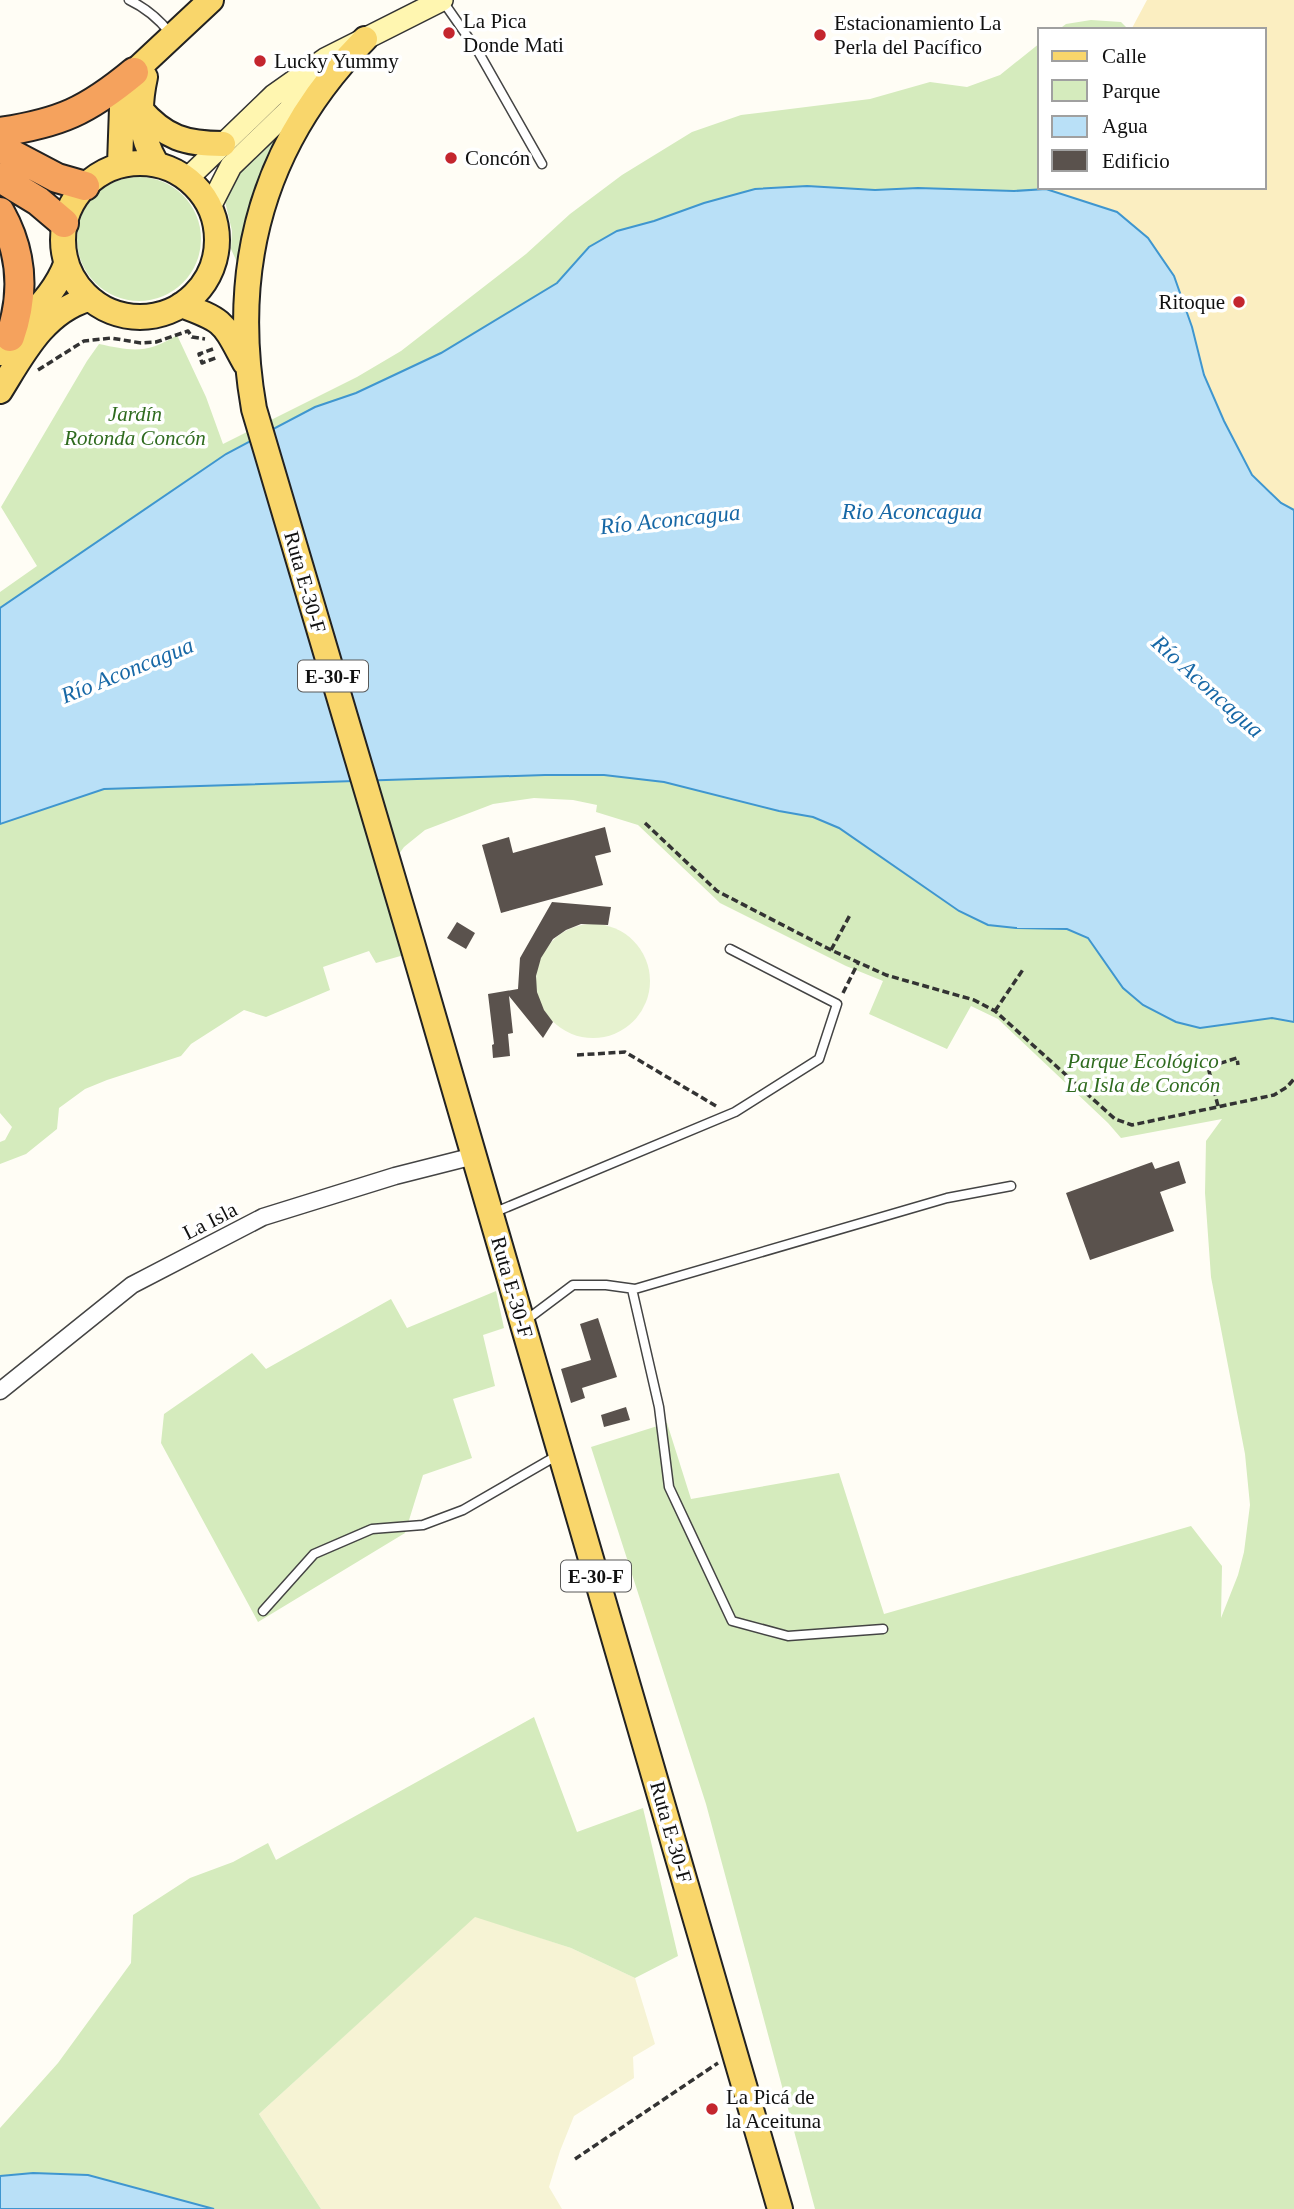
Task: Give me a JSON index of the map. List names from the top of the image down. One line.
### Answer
{"streets":{"main road":["Ruta E-30-F","E-30-F"],"street":["La Isla"]},"crossings":[["Ruta E-30-F","E-30-F"],["Ruta E-30-F","La Isla"]],"water":["Rio Aconcagua","Río Aconcagua"],"parks":["Jardín Rotonda Concón","Parque Ecológico La Isla de Concón"],"places":["La Pica Donde Mati","Estacionamiento La Perla del Pacífico","Lucky Yummy","Concón","Ritoque","La Picá de la Aceituna"],"legend":["Calle","Parque","Agua","Edificio"]}
